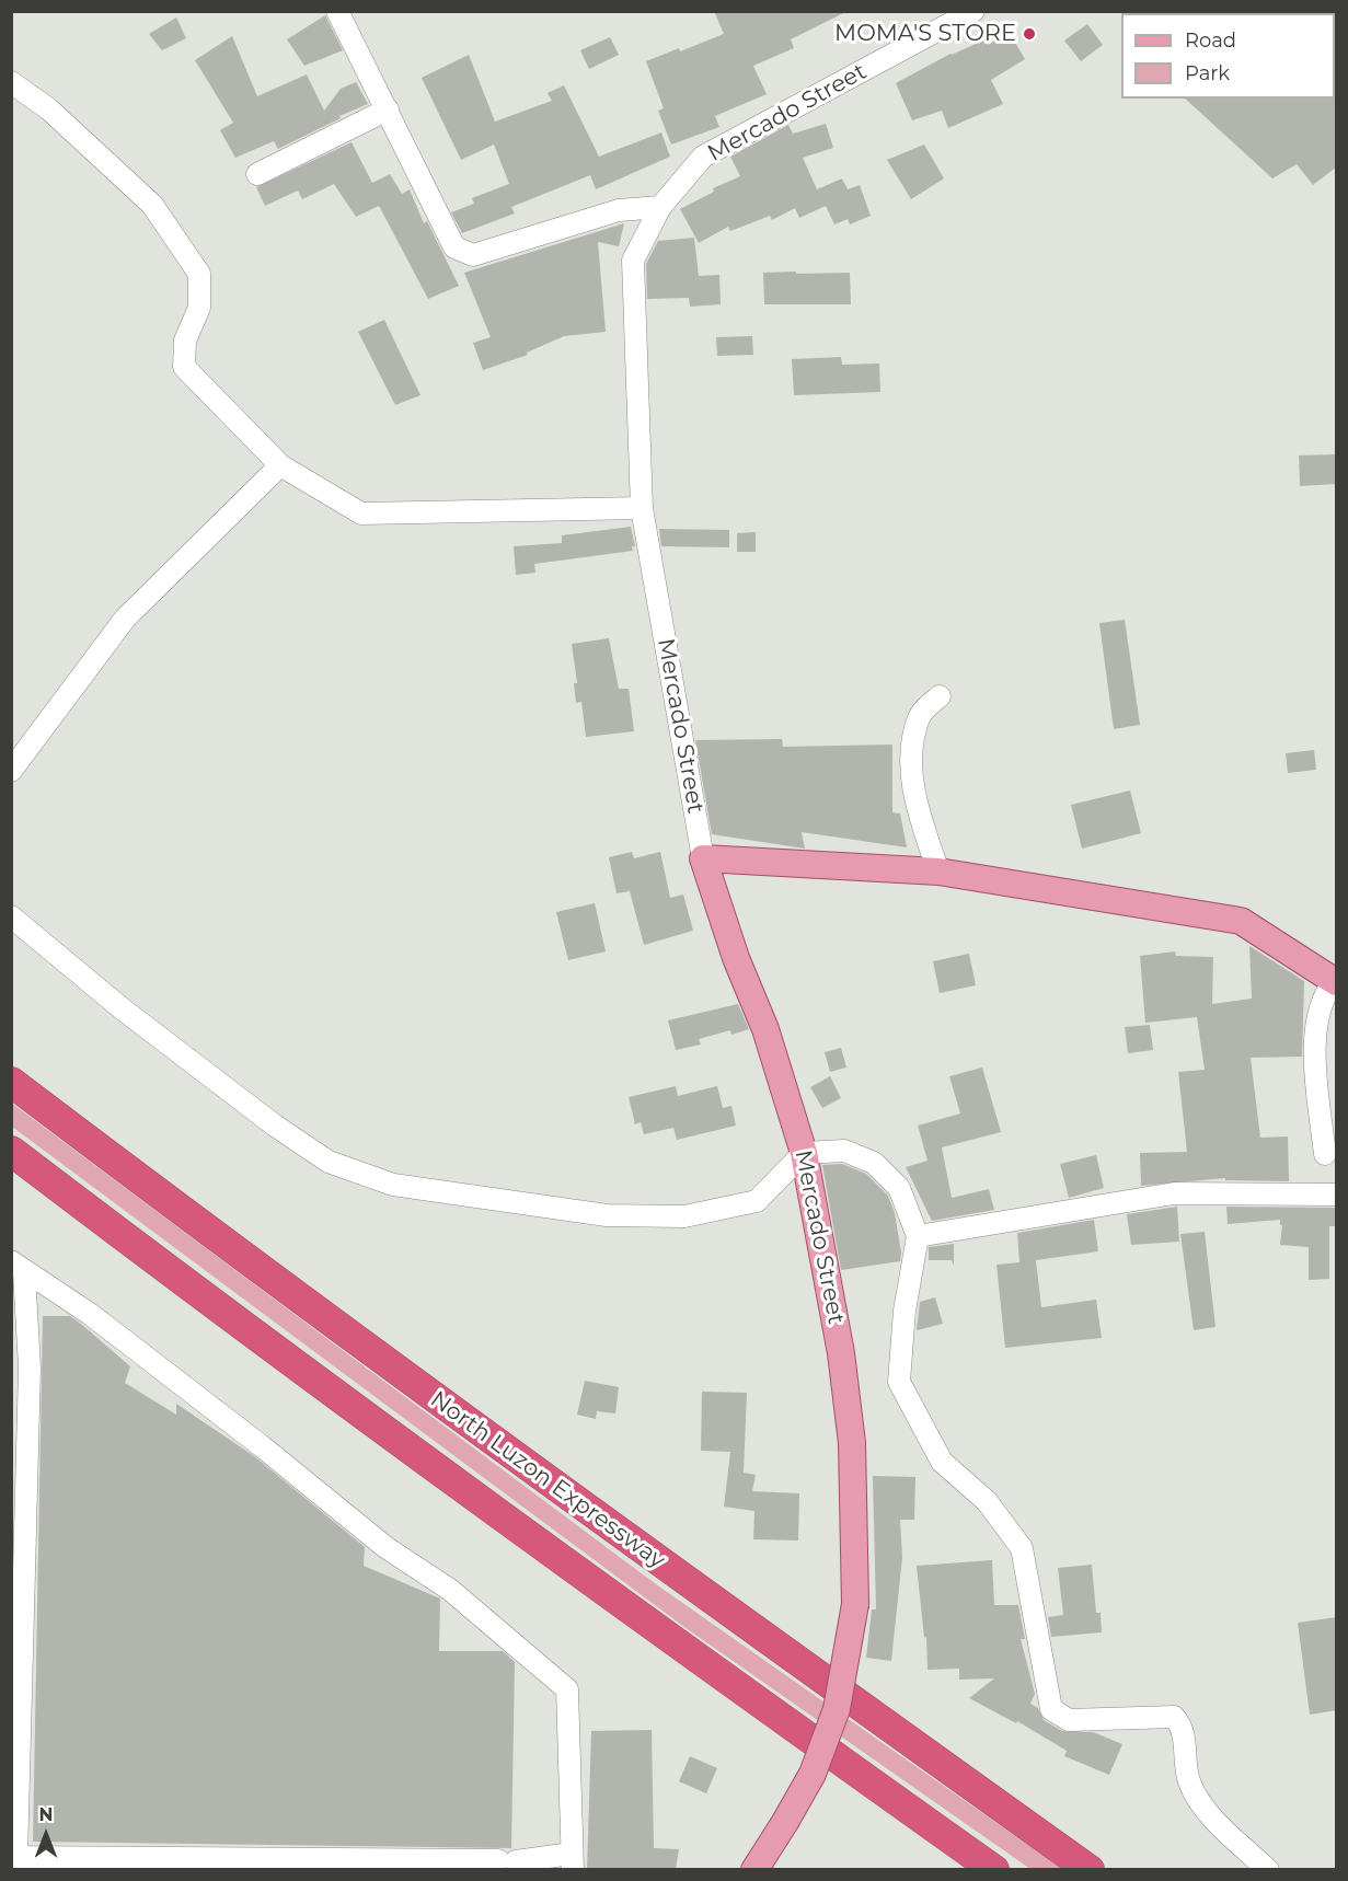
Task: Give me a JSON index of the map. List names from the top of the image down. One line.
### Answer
{"streets":{"highway":["North Luzon Expressway"],"main road":["Mercado Street"]},"places":["MOMA'S STORE"],"legend":["Road","Park"],"north":"top"}
